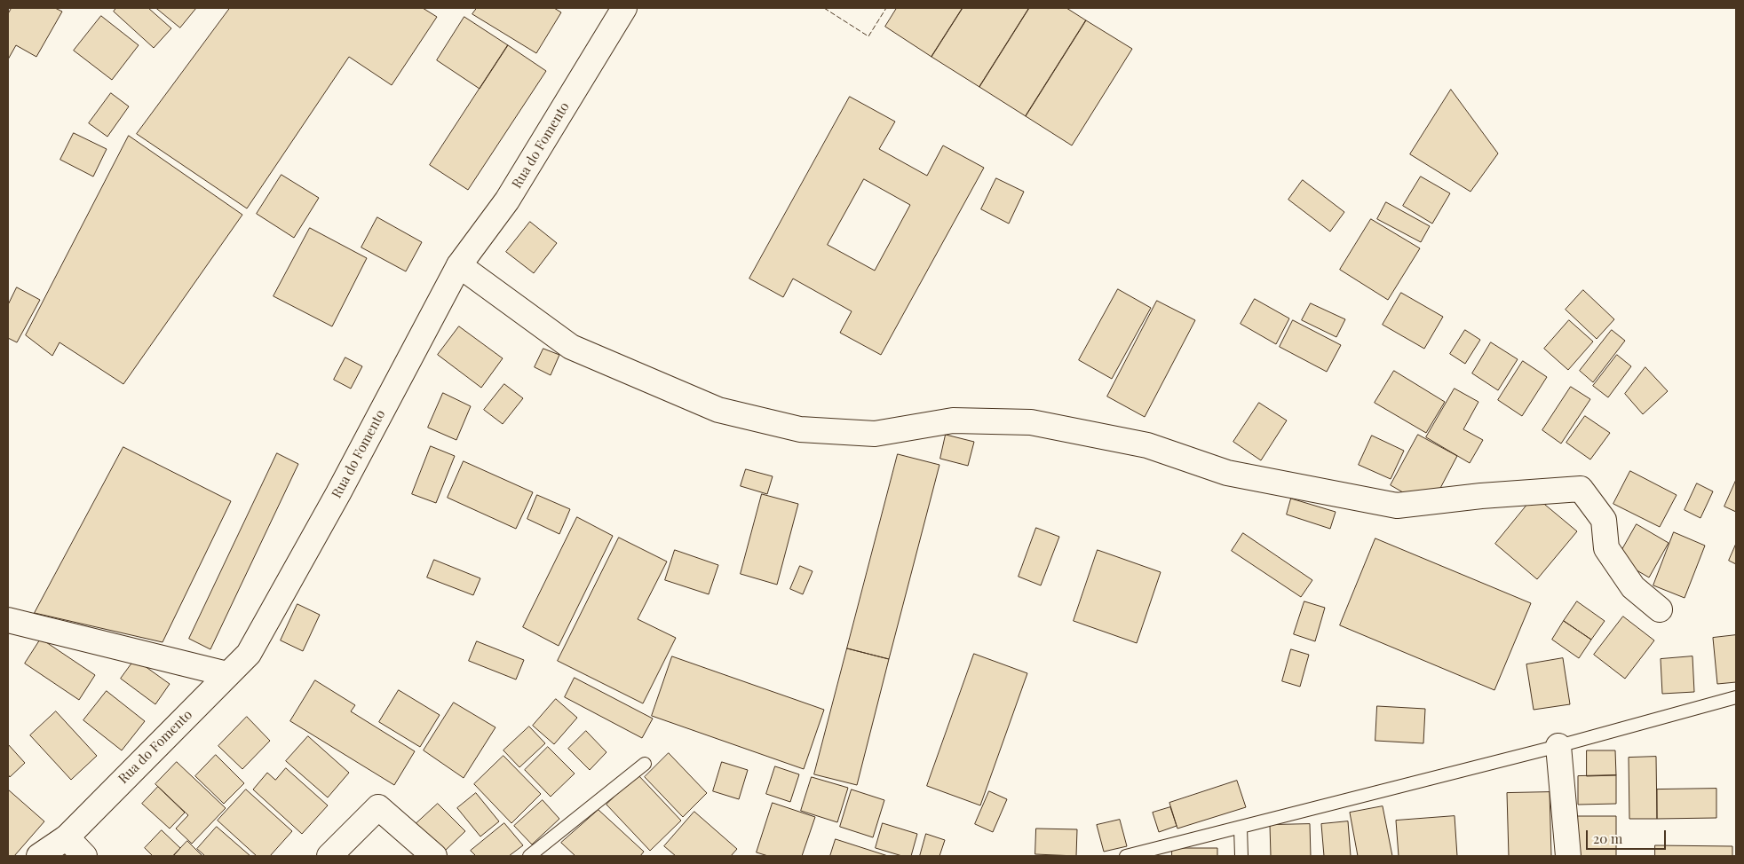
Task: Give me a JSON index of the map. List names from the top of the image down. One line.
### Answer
{"streets":{"street":["Rua do Fomento"]},"scale_bar":"20 m"}
